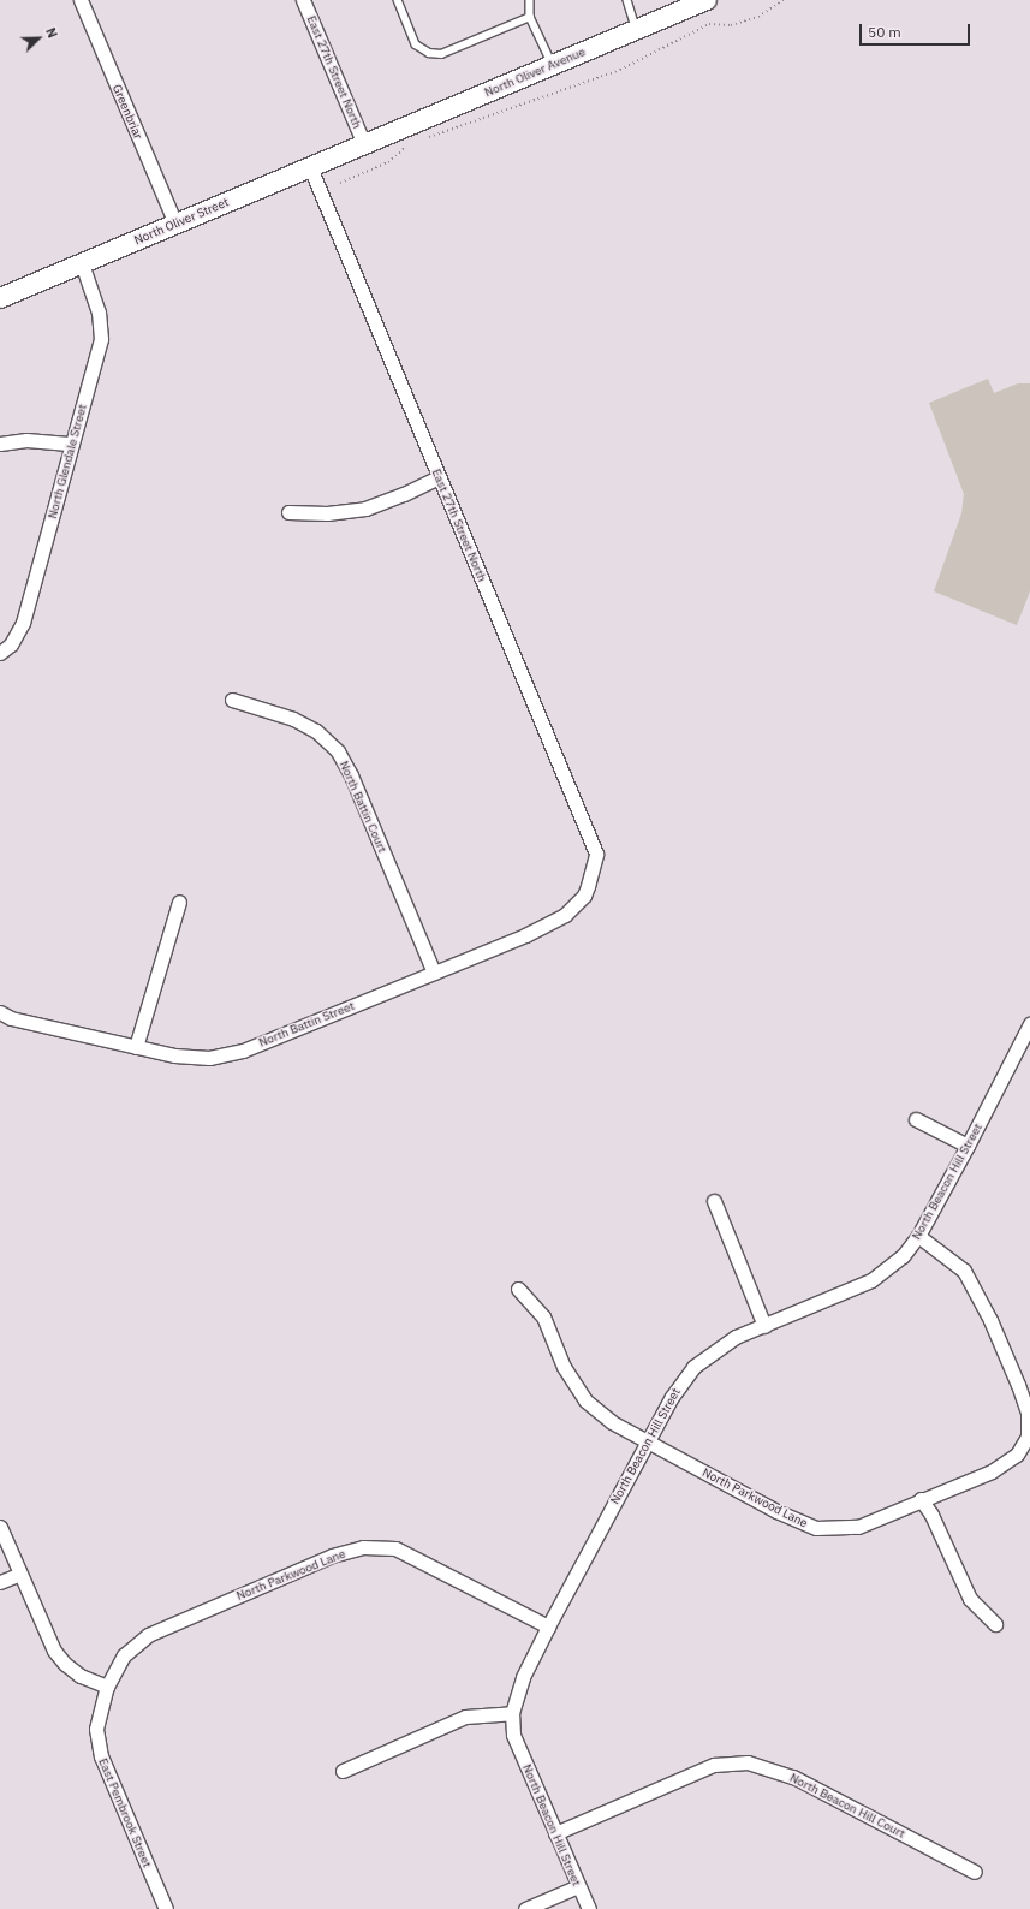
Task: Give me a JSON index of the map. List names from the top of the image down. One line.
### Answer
{"streets":{"main road":["North Oliver Avenue","North Oliver Street"],"street":["East 27th Street North","Greenbriar","North Glendale Street","North Battin Court","North Battin Street","North Beacon Hill Street","North Parkwood Lane","North Beacon Hill Court","East Pembrook Street"]},"crossings":[["East 27th Street North","North Oliver Avenue"],["East 27th Street North","North Oliver Street"],["East 27th Street North","North Battin Street"],["North Oliver Avenue","North Oliver Street"],["Greenbriar","North Oliver Street"],["North Oliver Street","North Glendale Street"],["North Battin Court","North Battin Street"],["North Beacon Hill Street","North Parkwood Lane"],["North Beacon Hill Street","North Beacon Hill Court"],["North Parkwood Lane","East Pembrook Street"]],"scale_bar":"50 m","north":"top right"}
